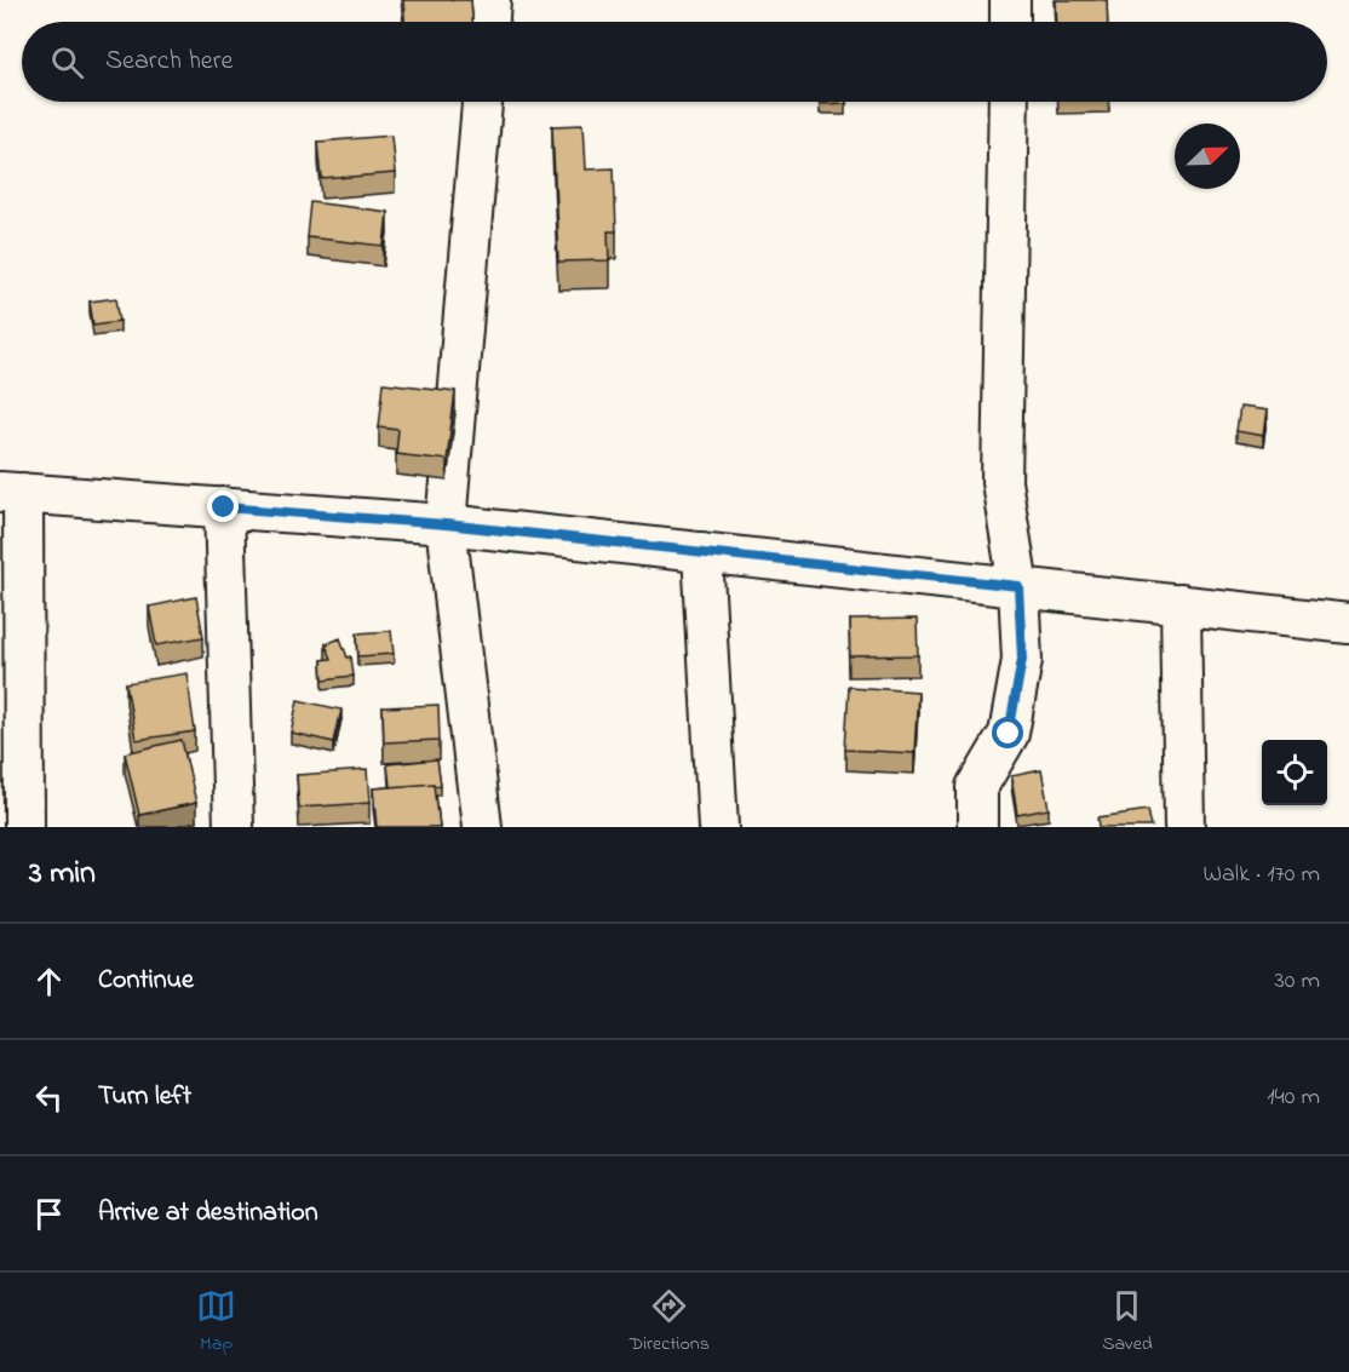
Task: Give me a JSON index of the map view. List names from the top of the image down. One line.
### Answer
{"north":"top right","page":{"search":"Search here","heading":["3 min","Walk · 170 m"],"list":[["Continue","30 m"],["Turn left","140 m"],"Arrive at destination"],"nav":["Map","Directions","Saved"]}}
